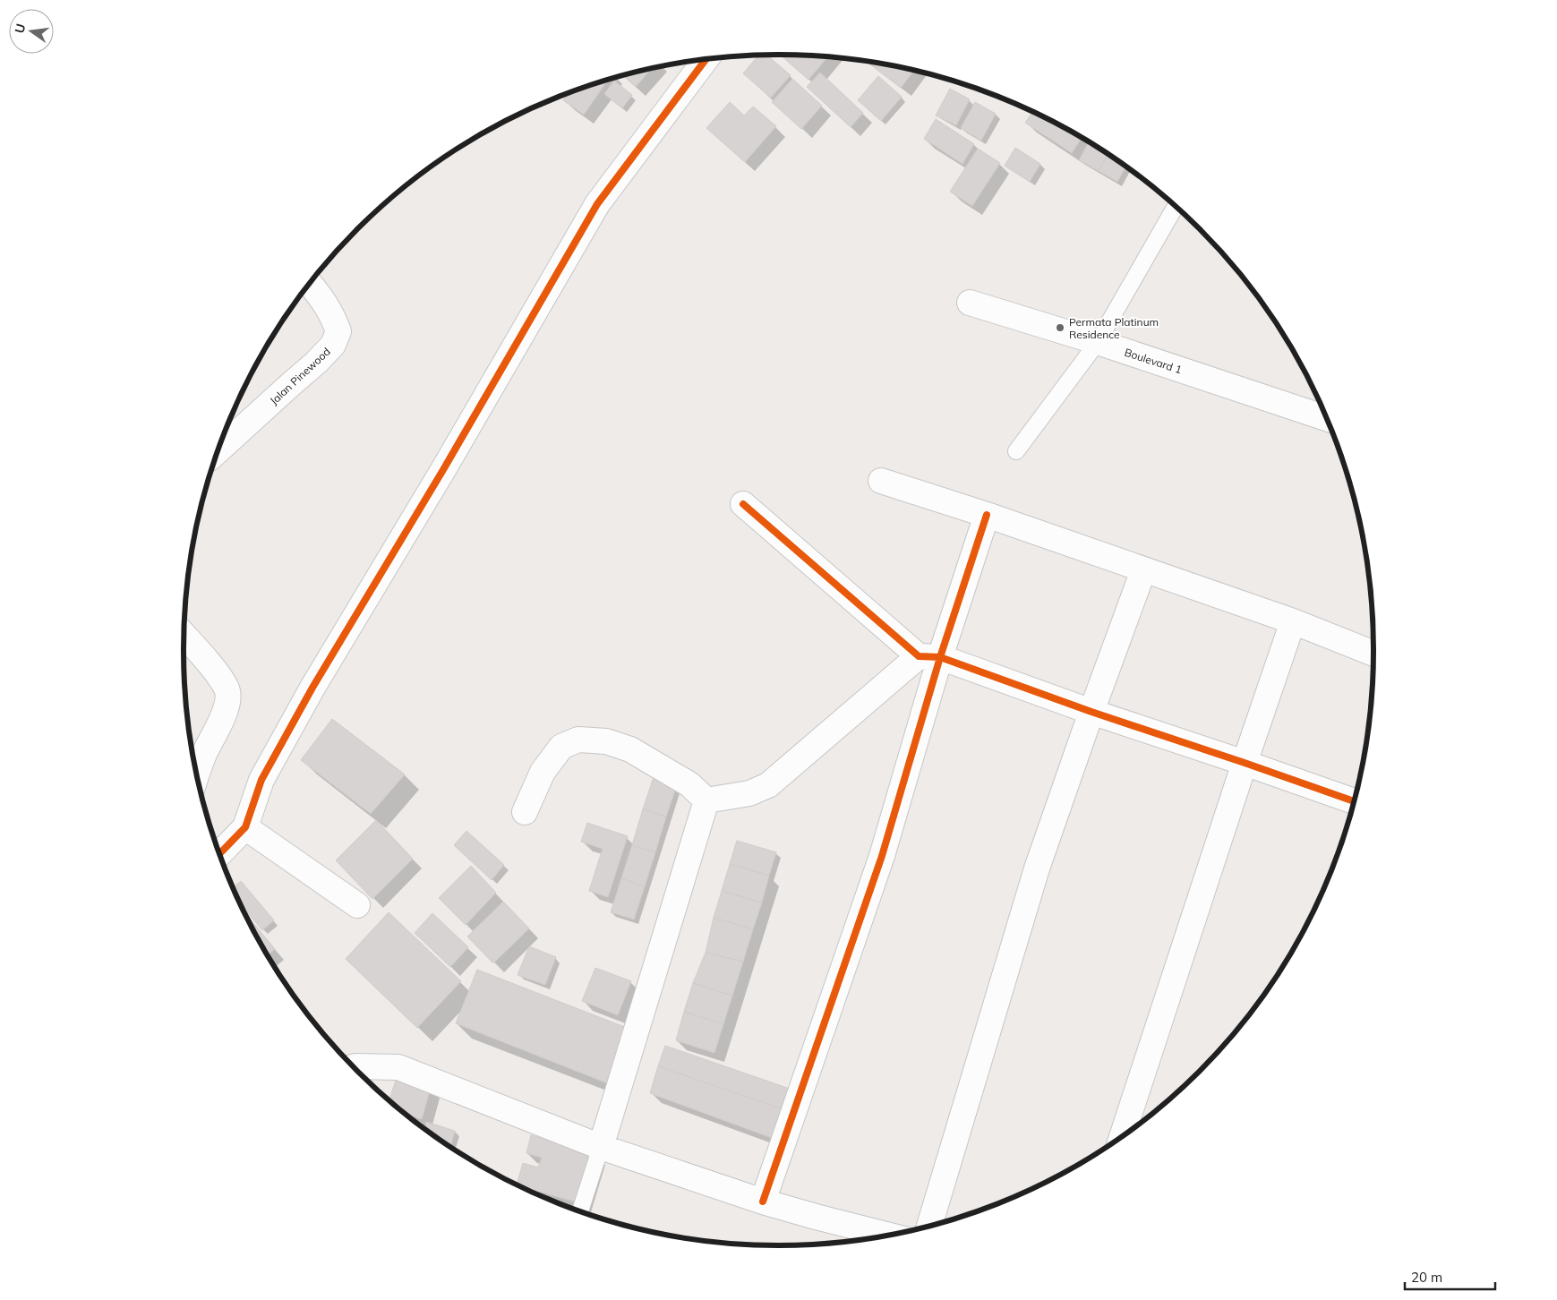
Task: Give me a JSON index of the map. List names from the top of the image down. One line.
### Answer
{"streets":{"street":["Boulevard 1","Jalan Pinewood"]},"places":["Permata Platinum Residence"],"scale_bar":"20 m","north":"left"}
